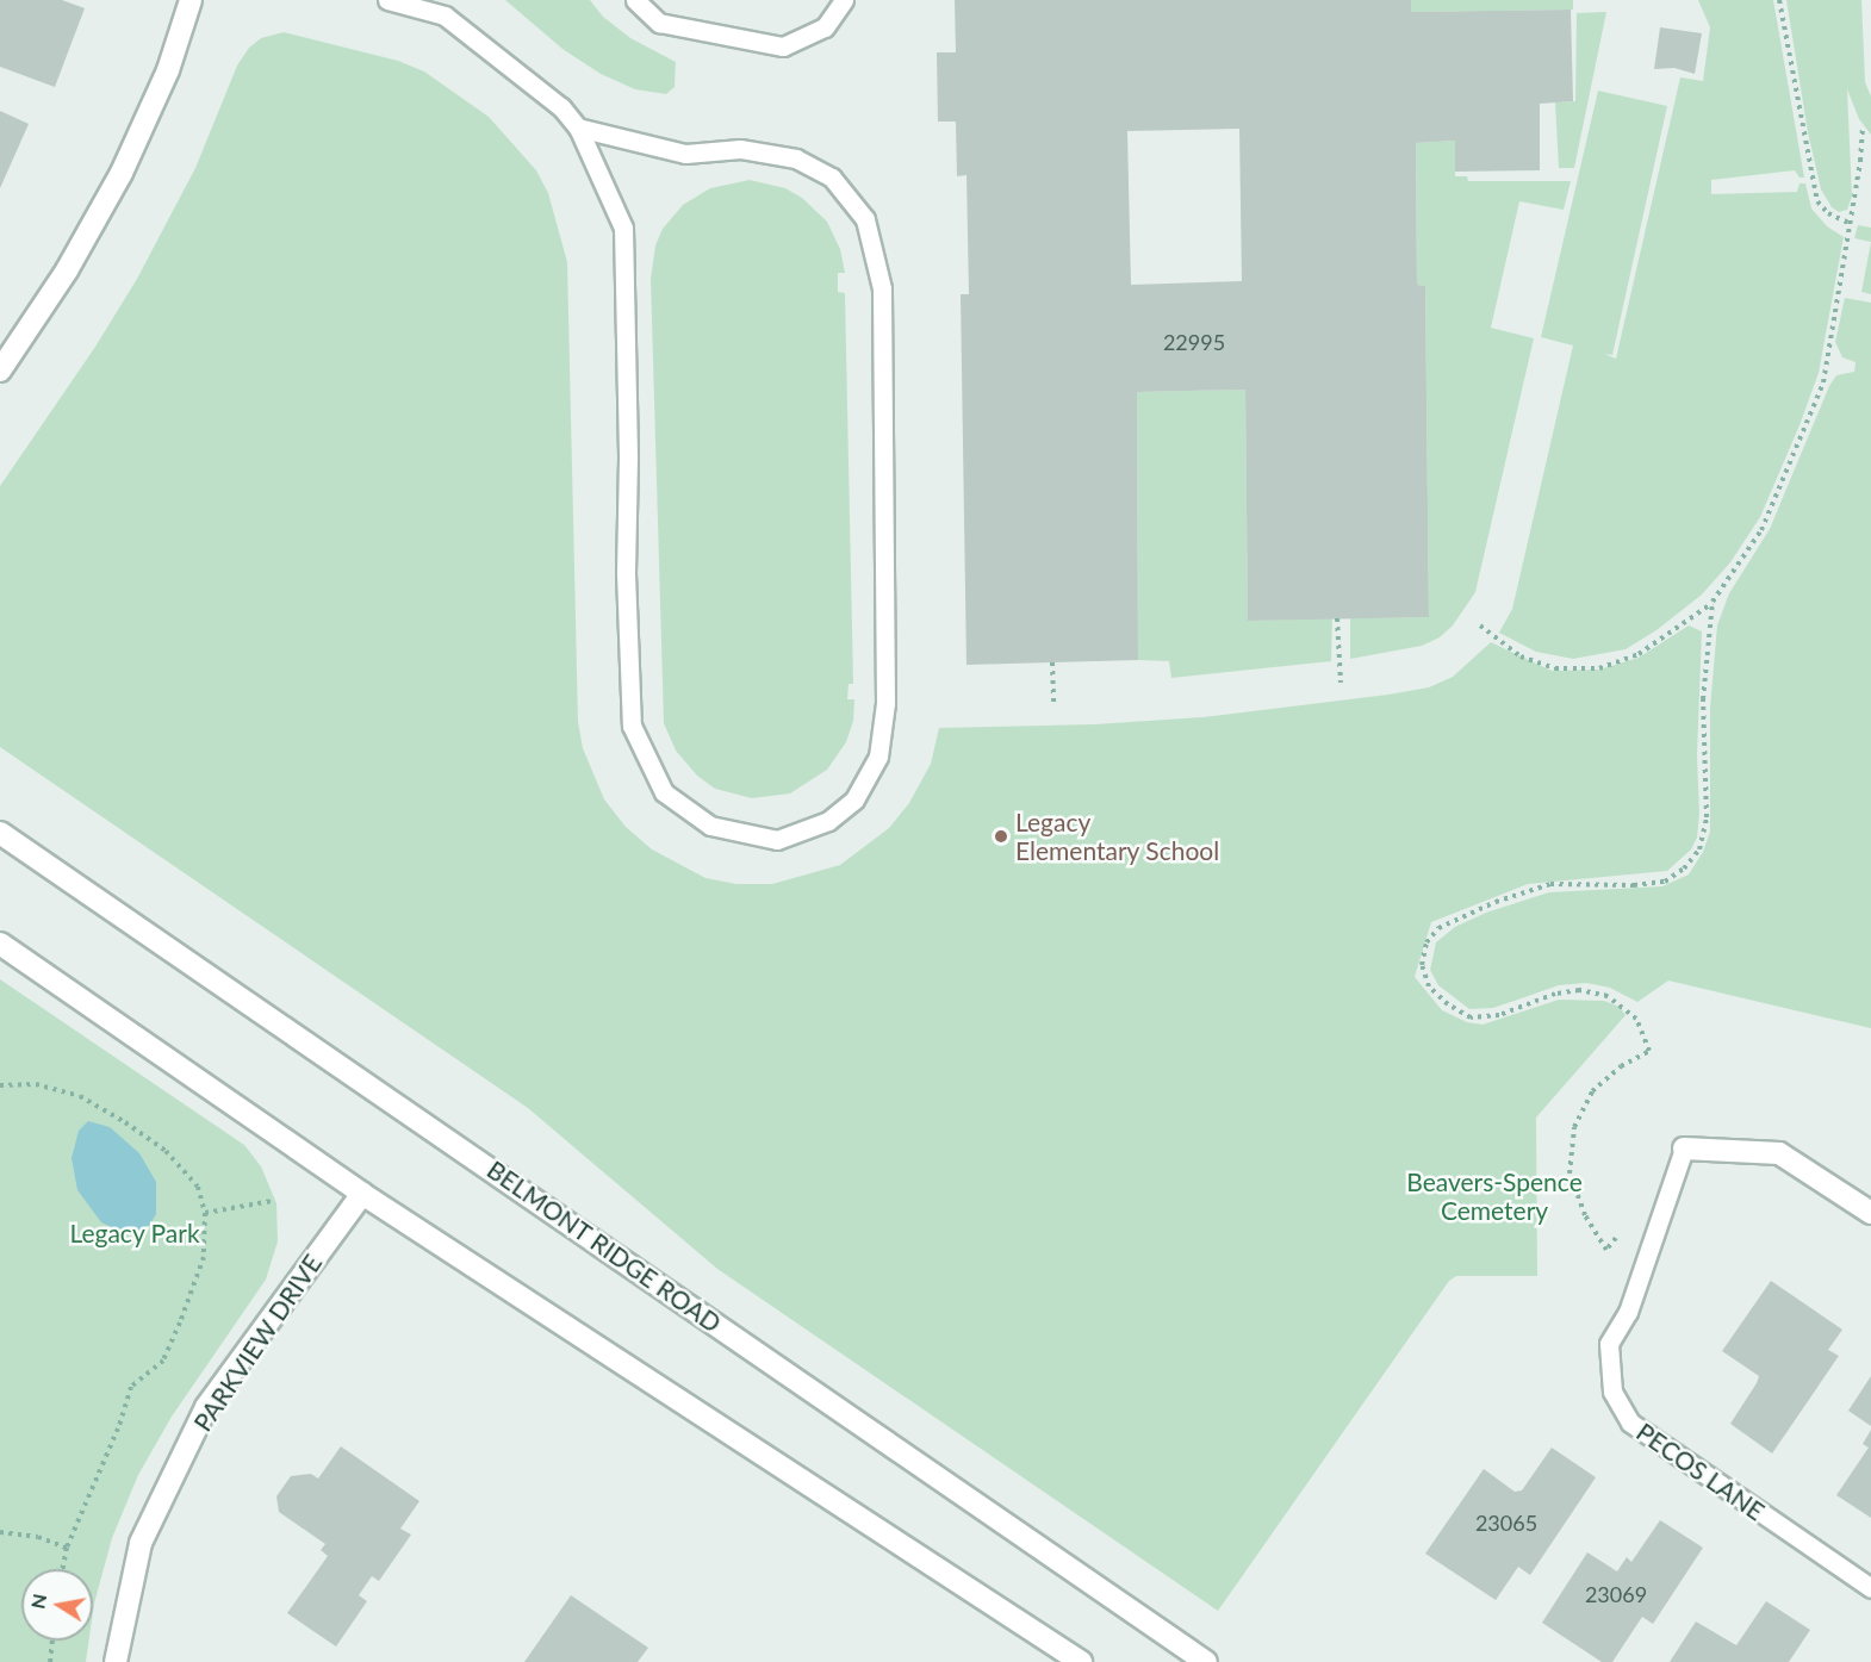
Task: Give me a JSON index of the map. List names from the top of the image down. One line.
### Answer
{"streets":{"main road":["BELMONT RIDGE ROAD","PARKVIEW DRIVE"],"lane":["PECOS LANE"]},"parks":["Beavers-Spence Cemetery","Legacy Park"],"places":["Legacy Elementary School"],"house_numbers":["22995","23065","23069"],"north":"left"}
